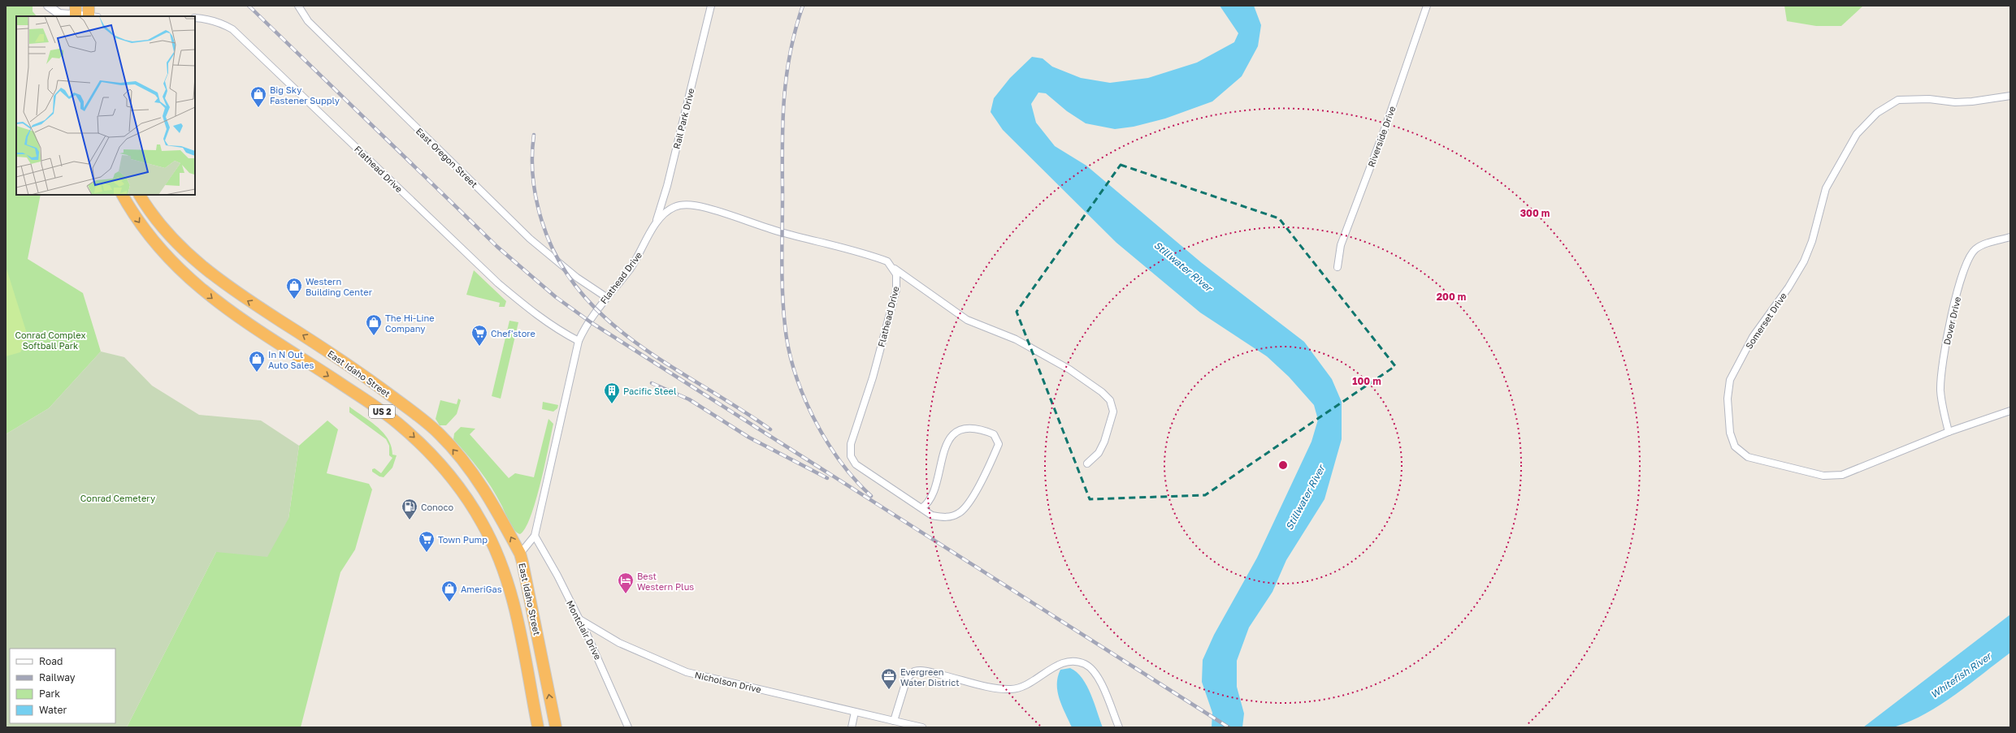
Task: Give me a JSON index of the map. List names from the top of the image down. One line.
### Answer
{"streets":{"highway":["East Idaho Street","US 2"],"street":["Rail Park Drive","Riverside Drive","East Oregon Street","Flathead Drive","Somerset Drive","Dover Drive","Montclair Drive","Nicholson Drive"]},"crossings":[["Rail Park Drive","Flathead Drive"],["East Oregon Street","Flathead Drive"],["Somerset Drive","Dover Drive"],["Montclair Drive","Nicholson Drive"]],"water":["Stillwater River","Whitefish River"],"parks":["Conrad Complex Softball Park","Conrad Cemetery"],"places":{"shop":["Big Sky Fastener Supply","Western Building Center","The Hi-Line Company","In N Out Auto Sales","AmeriGas"],"supermarket":["Chef'store","Town Pump"],"building":["Pacific Steel"],"fuel station":["Conoco"],"hotel":["Best Western Plus"],"office":["Evergreen Water District"]},"legend":["Road","Railway","Park","Water"],"rings":["300 m","200 m","100 m"]}
